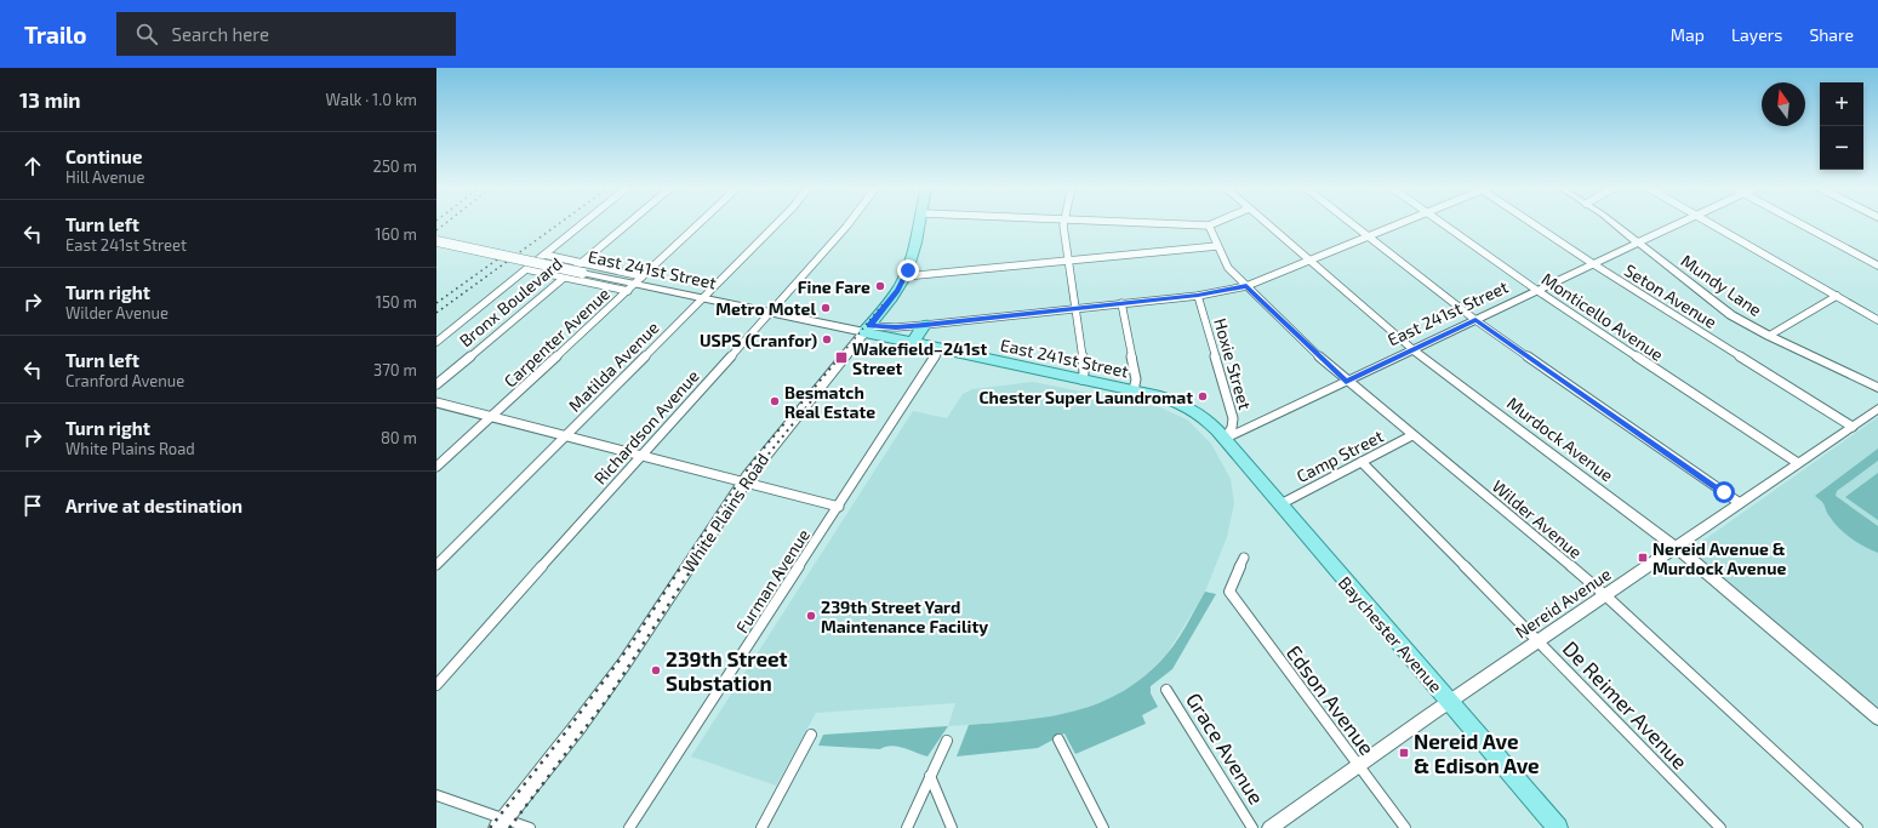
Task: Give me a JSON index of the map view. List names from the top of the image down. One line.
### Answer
{"streets":{"main road":["East 241st Street","White Plains Road","Baychester Avenue"],"street":["Mundy Lane","Seton Avenue","Bronx Boulevard","Monticello Avenue","Carpenter Avenue","Hoxie Street","Matilda Avenue","Richardson Avenue","Murdock Avenue","Camp Street","Wilder Avenue","Furman Avenue","Nereid Avenue","Edson Avenue","De Reimer Avenue","Grace Avenue"]},"crossings":[["East 241st Street","Mundy Lane"],["East 241st Street","Seton Avenue"],["East 241st Street","Bronx Boulevard"],["East 241st Street","Monticello Avenue"],["East 241st Street","Carpenter Avenue"],["East 241st Street","Hoxie Street"],["East 241st Street","Matilda Avenue"],["East 241st Street","Richardson Avenue"],["East 241st Street","Murdock Avenue"],["East 241st Street","White Plains Road"],["East 241st Street","Wilder Avenue"],["East 241st Street","Furman Avenue"],["East 241st Street","Baychester Avenue"],["Seton Avenue","Nereid Avenue"],["Monticello Avenue","Nereid Avenue"],["Hoxie Street","Baychester Avenue"],["Murdock Avenue","Nereid Avenue"],["Camp Street","Wilder Avenue"],["Camp Street","Baychester Avenue"],["Camp Street","De Reimer Avenue"],["Wilder Avenue","Nereid Avenue"],["Nereid Avenue","Baychester Avenue"],["Nereid Avenue","Edson Avenue"],["Nereid Avenue","De Reimer Avenue"]],"places":{"other":["Fine Fare","Metro Motel","USPS (Cranfor)","Chester Super Laundromat","Besmatch Real Estate","239th Street Yard Maintenance Facility","239th Street Substation"],"transit":["Wakefield–241st Street","Nereid Avenue & Murdock Avenue","Nereid Ave & Edison Ave"]},"north":"top","page":{"header":"Trailo","search":"Search here","nav":["Map","Layers","Share"],"heading":["13 min","Walk · 1.0 km"],"map_buttons":["+","−"],"list":[["Continue","Hill Avenue","250 m"],["Turn left","East 241st Street","160 m"],["Turn right","Wilder Avenue","150 m"],["Turn left","Cranford Avenue","370 m"],["Turn right","White Plains Road","80 m"],"Arrive at destination"]}}
